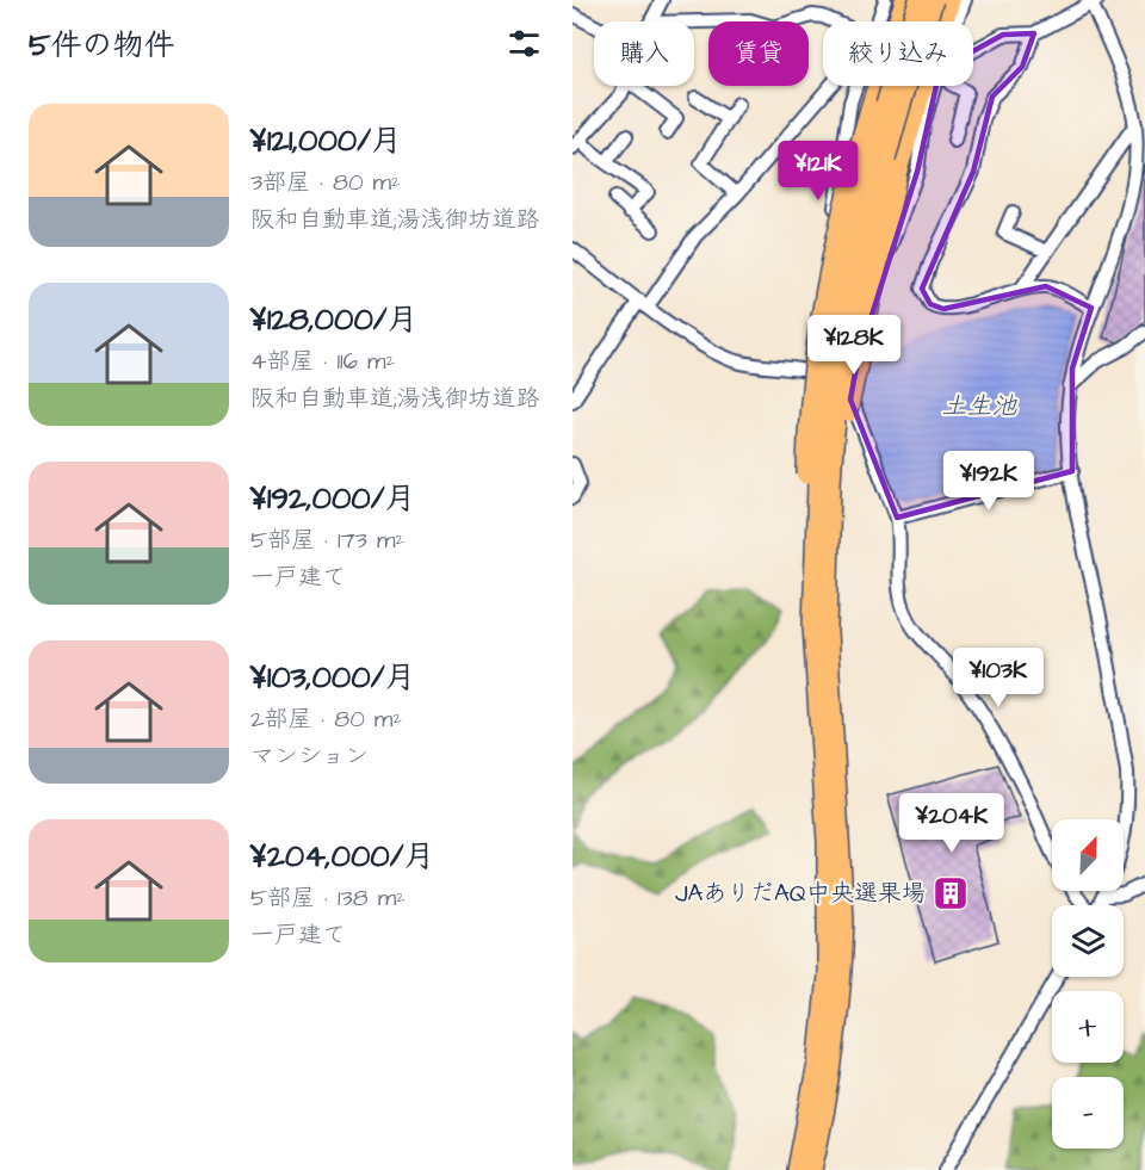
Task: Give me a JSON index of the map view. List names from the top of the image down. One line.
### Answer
{"water":["土生池"],"places":{"building":["JAありだAQ中央選果場"]},"north":"top right","page":{"heading":"5件の物件","chip":["購入","賃貸","絞り込み"],"list":[{"name":"¥121,000/月","note":"3部屋 · 80 m² · 阪和自動車道;湯浅御坊道路"},{"name":"¥128,000/月","note":"4部屋 · 116 m² · 阪和自動車道;湯浅御坊道路"},{"name":"¥192,000/月","note":"5部屋 · 173 m² · 一戸建て"},{"name":"¥103,000/月","note":"2部屋 · 80 m² · マンション"},{"name":"¥204,000/月","note":"5部屋 · 138 m² · 一戸建て"}],"price":["¥121K","¥128K","¥192K","¥103K","¥204K"],"map_buttons":["+","−"]}}
